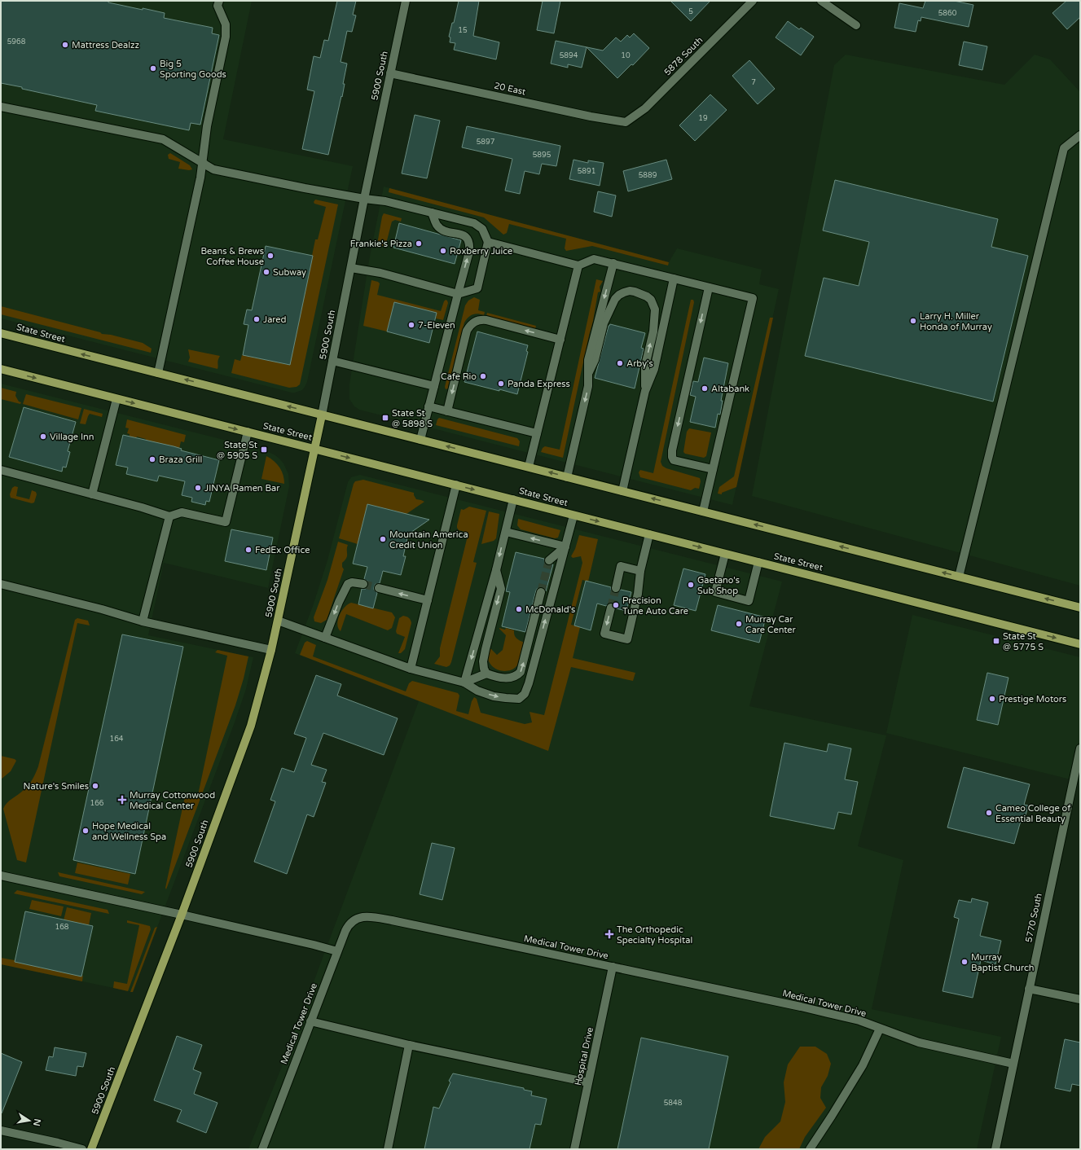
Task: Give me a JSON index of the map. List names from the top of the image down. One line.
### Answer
{"streets":{"main road":["5900 South","State Street"],"street":["5878 South","20 East","5770 South","Medical Tower Drive","Hospital Drive"]},"crossings":[["5878 South","20 East"],["5900 South","20 East"],["5900 South","State Street"],["5770 South","Medical Tower Drive"],["Medical Tower Drive","Hospital Drive"]],"places":{"other":["Mattress Dealzz","Big 5 Sporting Goods","Frankie's Pizza","Roxberry Juice","Beans & Brews Coffee House","Subway","Jared","Larry H. Miller Honda of Murray","7-Eleven","Arby's","Cafe Rio","Panda Express","Altabank","Village Inn","Braza Grill","JINYA Ramen Bar","Mountain America Credit Union","FedEx Office","Gaetano's Sub Shop","Precision Tune Auto Care","McDonald's","Murray Car Care Center","Prestige Motors","Nature's Smiles","Cameo College of Essential Beauty","Hope Medical and Wellness Spa","Murray Baptist Church"],"transit":["State St @ 5898 S","State St @ 5905 S","State St @ 5775 S"],"health":["Murray Cottonwood Medical Center","The Orthopedic Specialty Hospital"]},"house_numbers":["5","5860","15","5968","5894","10","7","19","5897","5895","5891","5889","164","166","168","5848"],"north":"right"}
